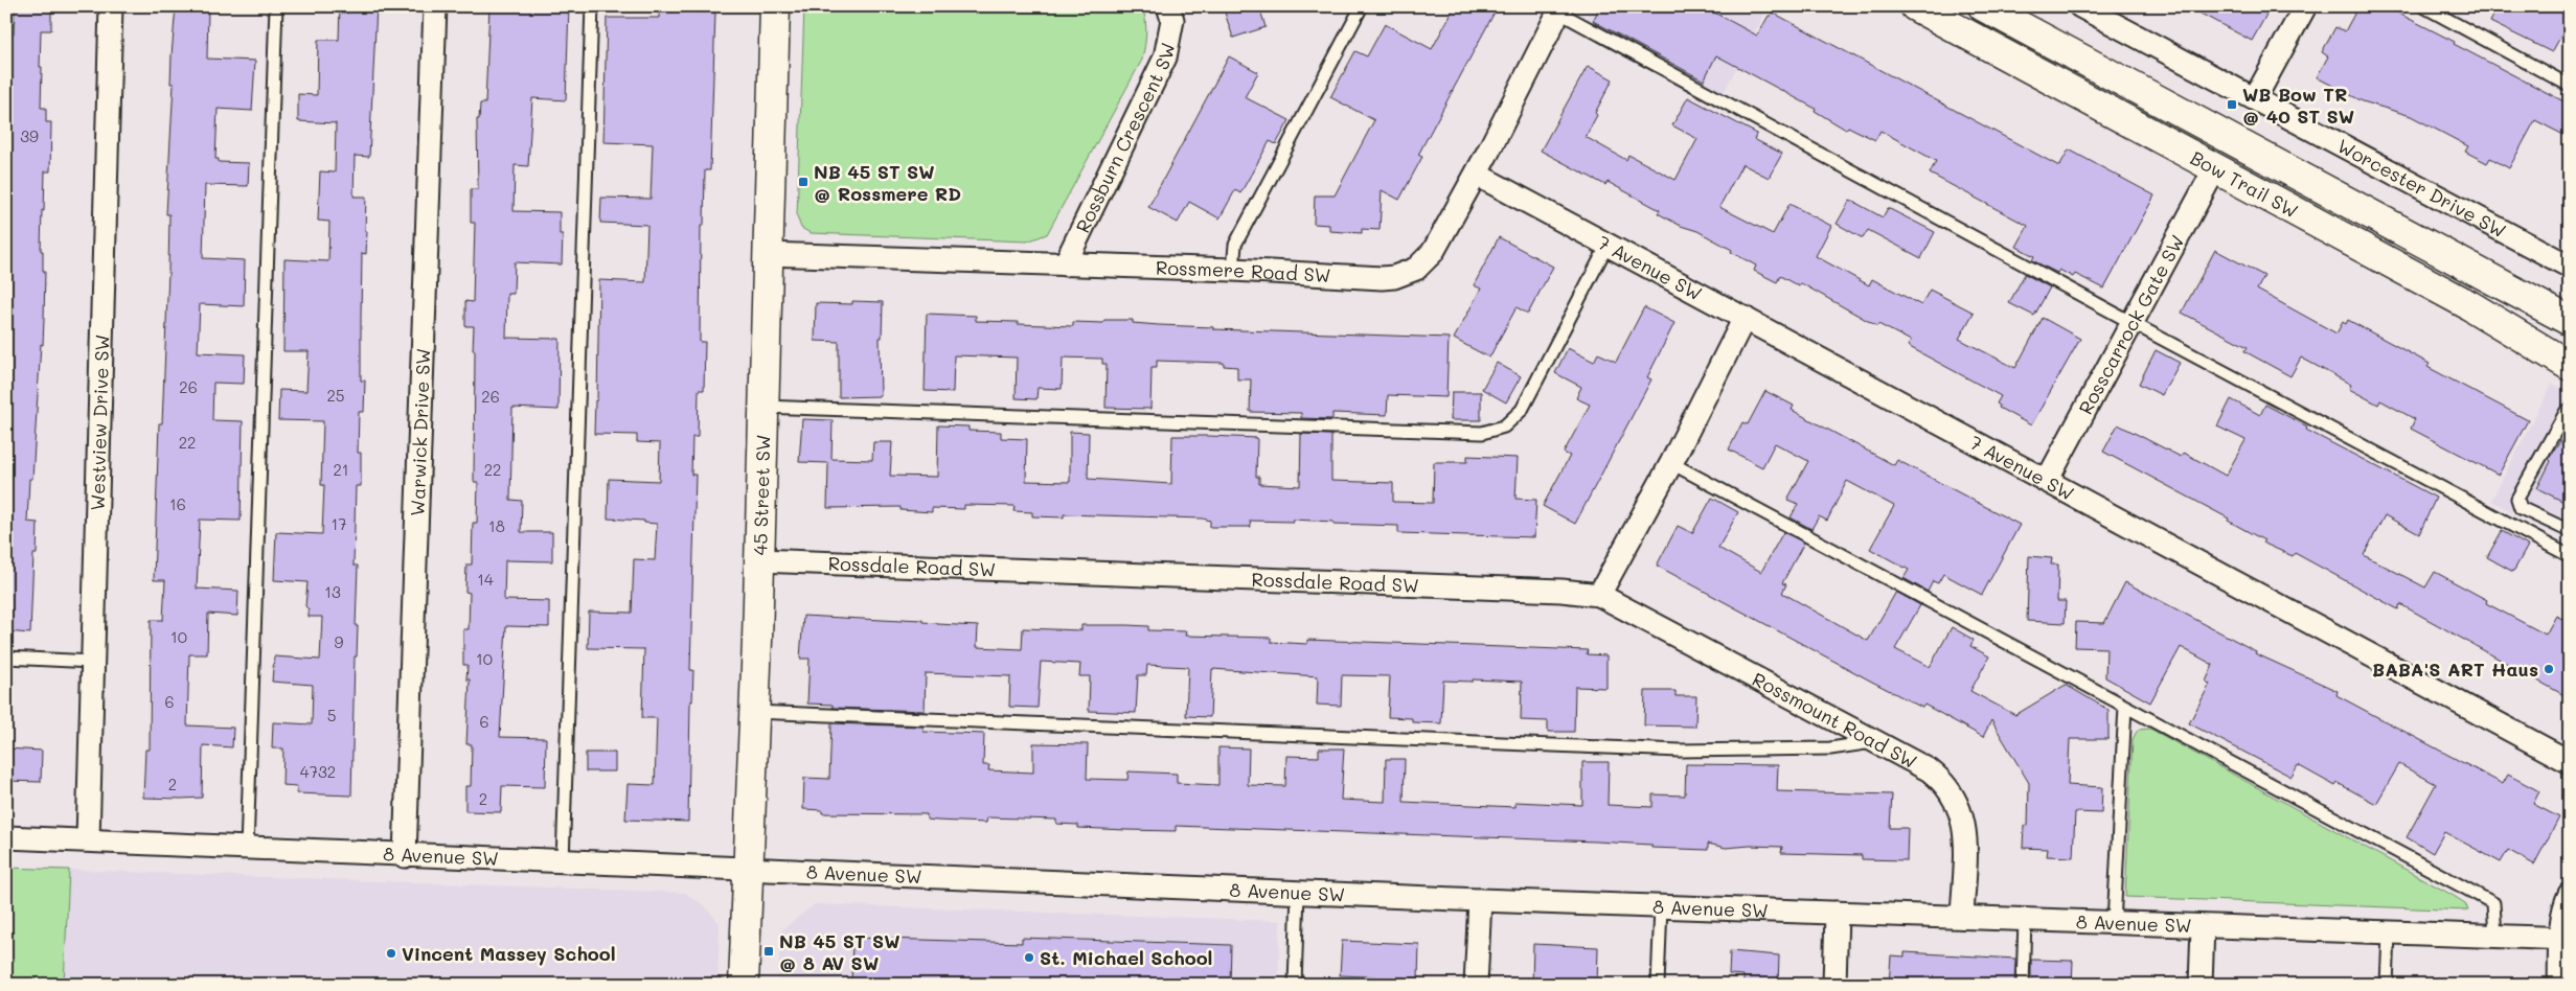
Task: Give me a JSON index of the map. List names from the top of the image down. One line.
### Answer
{"streets":{"main road":["Bow Trail SW","45 Street SW"],"street":["Rossburn Crescent SW","Worcester Drive SW","7 Avenue SW","Rossmere Road SW","Rosscarrock Gate SW","Westview Drive SW","Warwick Drive SW","Rossdale Road SW","Rossmount Road SW","8 Avenue SW"]},"crossings":[["Rossburn Crescent SW","Rossmere Road SW"],["Bow Trail SW","Rosscarrock Gate SW"],["7 Avenue SW","Rossmere Road SW"],["7 Avenue SW","Rosscarrock Gate SW"],["Rossmere Road SW","45 Street SW"],["Westview Drive SW","8 Avenue SW"],["Warwick Drive SW","8 Avenue SW"],["45 Street SW","Rossdale Road SW"],["45 Street SW","8 Avenue SW"],["Rossdale Road SW","Rossmount Road SW"],["Rossmount Road SW","8 Avenue SW"]],"places":{"transit":["WB Bow TR @ 40 ST SW","NB 45 ST SW @ Rossmere RD","NB 45 ST SW @ 8 AV SW"],"other":["BABA'S ART Haus","Vincent Massey School","St. Michael School"]},"house_numbers":["39","26","25","26","22","21","22","16","17","18","14","13","10","9","10","6","5","6","4732","2","2"]}
